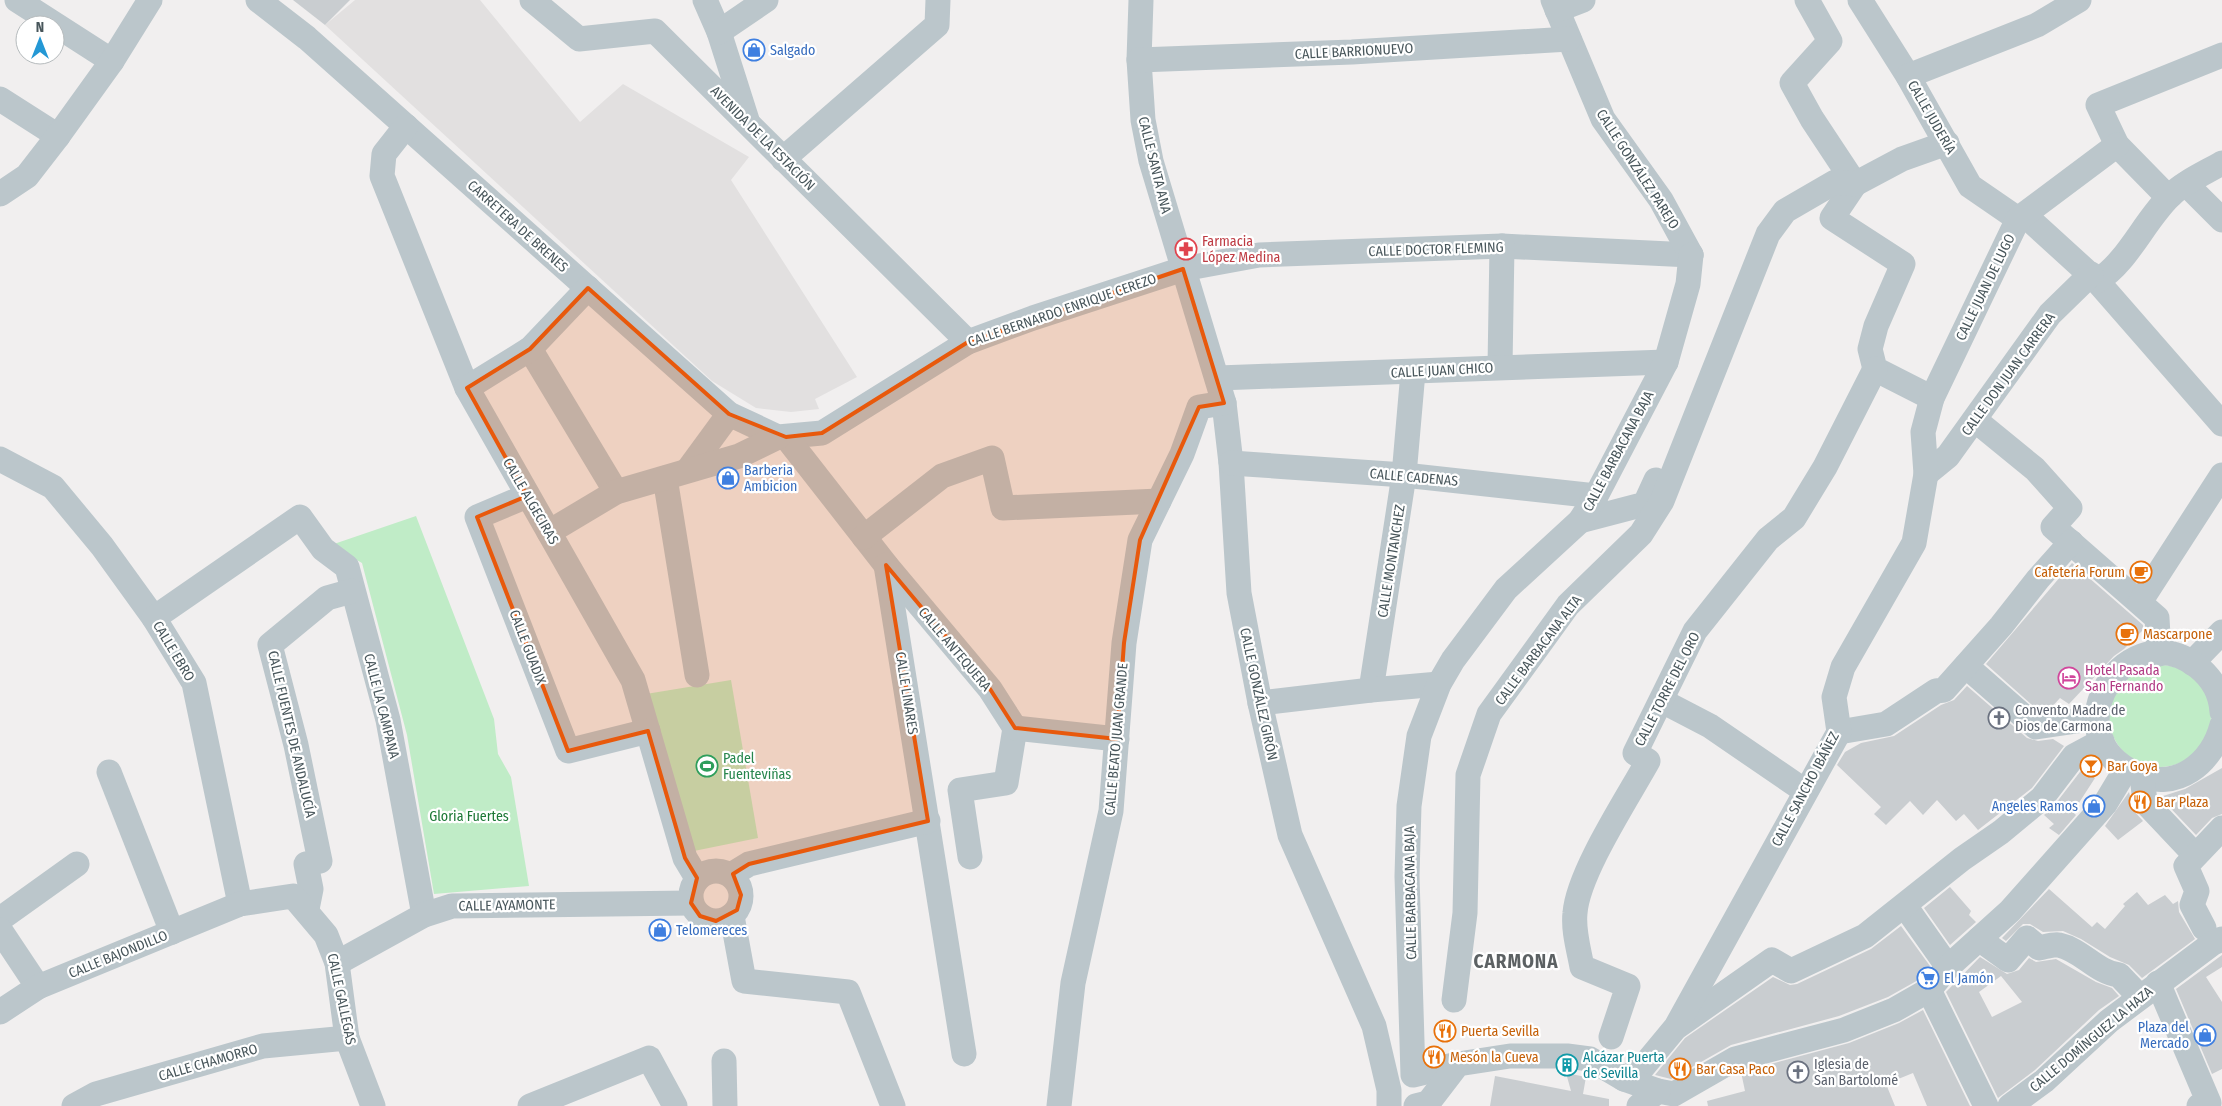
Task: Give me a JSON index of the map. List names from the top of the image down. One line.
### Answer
{"streets":{"street":["CALLE BARRIONUEVO","CALLE JUDERÍA","AVENIDA DE LA ESTACIÓN","CALLE SANTA ANA","CALLE GONZÁLEZ PAREJO","CARRETERA DE BRENES","CALLE DOCTOR FLEMING","CALLE JUAN DE LUGO","CALLE BERNARDO ENRIQUE CEREZO","CALLE JUAN CHICO","CALLE DON JUAN CARRERA","CALLE BARBACANA BAJA","CALLE CADENAS","CALLE ALGECIRAS","CALLE MONTANCHEZ","CALLE GUADIX","CALLE ANTEQUERA","CALLE BARBACANA ALTA","CALLE EBRO","CALLE TORRE DEL ORO","CALLE LINARES","CALLE GONZÁLEZ GIRÓN","CALLE LA CAMPANA","CALLE FUENTES DE ANDALUCÍA","CALLE BEATO JUAN GRANDE","CALLE SANCHO IBÁÑEZ","CALLE AYAMONTE","CALLE BAJONDILLO","CALLE GALLEGAS","CALLE DOMÍNGUEZ LA HAZA","CALLE CHAMORRO"]},"crossings":[["CALLE BARRIONUEVO","CALLE SANTA ANA"],["CALLE BARRIONUEVO","CALLE GONZÁLEZ PAREJO"],["CALLE JUDERÍA","CALLE JUAN DE LUGO"],["CALLE JUDERÍA","CALLE DON JUAN CARRERA"],["CALLE JUDERÍA","CALLE BARBACANA ALTA"],["AVENIDA DE LA ESTACIÓN","CALLE BERNARDO ENRIQUE CEREZO"],["CALLE SANTA ANA","CALLE DOCTOR FLEMING"],["CALLE SANTA ANA","CALLE BERNARDO ENRIQUE CEREZO"],["CALLE SANTA ANA","CALLE GONZÁLEZ GIRÓN"],["CALLE GONZÁLEZ PAREJO","CALLE DOCTOR FLEMING"],["CALLE GONZÁLEZ PAREJO","CALLE BARBACANA BAJA"],["CARRETERA DE BRENES","CALLE BERNARDO ENRIQUE CEREZO"],["CARRETERA DE BRENES","CALLE ALGECIRAS"],["CARRETERA DE BRENES","CALLE ANTEQUERA"],["CALLE DOCTOR FLEMING","CALLE BERNARDO ENRIQUE CEREZO"],["CALLE DOCTOR FLEMING","CALLE BARBACANA BAJA"],["CALLE DOCTOR FLEMING","CALLE GONZÁLEZ GIRÓN"],["CALLE JUAN DE LUGO","CALLE DON JUAN CARRERA"],["CALLE JUAN DE LUGO","CALLE SANCHO IBÁÑEZ"],["CALLE BERNARDO ENRIQUE CEREZO","CALLE ANTEQUERA"],["CALLE BERNARDO ENRIQUE CEREZO","CALLE GONZÁLEZ GIRÓN"],["CALLE JUAN CHICO","CALLE BARBACANA BAJA"],["CALLE JUAN CHICO","CALLE MONTANCHEZ"],["CALLE JUAN CHICO","CALLE GONZÁLEZ GIRÓN"],["CALLE DON JUAN CARRERA","CALLE SANCHO IBÁÑEZ"],["CALLE BARBACANA BAJA","CALLE CADENAS"],["CALLE BARBACANA BAJA","CALLE BARBACANA ALTA"],["CALLE CADENAS","CALLE MONTANCHEZ"],["CALLE CADENAS","CALLE GONZÁLEZ GIRÓN"],["CALLE ALGECIRAS","CALLE GUADIX"],["CALLE ALGECIRAS","CALLE AYAMONTE"],["CALLE ANTEQUERA","CALLE LINARES"],["CALLE EBRO","CALLE LA CAMPANA"],["CALLE EBRO","CALLE BAJONDILLO"],["CALLE EBRO","CALLE GALLEGAS"],["CALLE GONZÁLEZ GIRÓN","CALLE BEATO JUAN GRANDE"],["CALLE LA CAMPANA","CALLE FUENTES DE ANDALUCÍA"],["CALLE LA CAMPANA","CALLE AYAMONTE"],["CALLE FUENTES DE ANDALUCÍA","CALLE GALLEGAS"],["CALLE AYAMONTE","CALLE GALLEGAS"],["CALLE BAJONDILLO","CALLE GALLEGAS"],["CALLE GALLEGAS","CALLE CHAMORRO"]],"districts":["CARMONA"],"parks":["Gloria Fuertes"],"places":{"shop":["Salgado","Barberia Ambicion","Angeles Ramos","Telomereces","Plaza del Mercado"],"pharmacy":["Farmacia López Medina"],"cafe":["Cafetería Forum","Mascarpone"],"hotel":["Hotel Pasada San Fernando"],"church":["Convento Madre de Dios de Carmona","Iglesia de San Bartolomé"],"sports":["Padel Fuenteviñas"],"bar":["Bar Goya"],"restaurant":["Bar Plaza","Puerta Sevilla","Mesón la Cueva","Bar Casa Paco"],"supermarket":["El Jamón"],"building":["Alcázar Puerta de Sevilla"]},"north":"top"}
